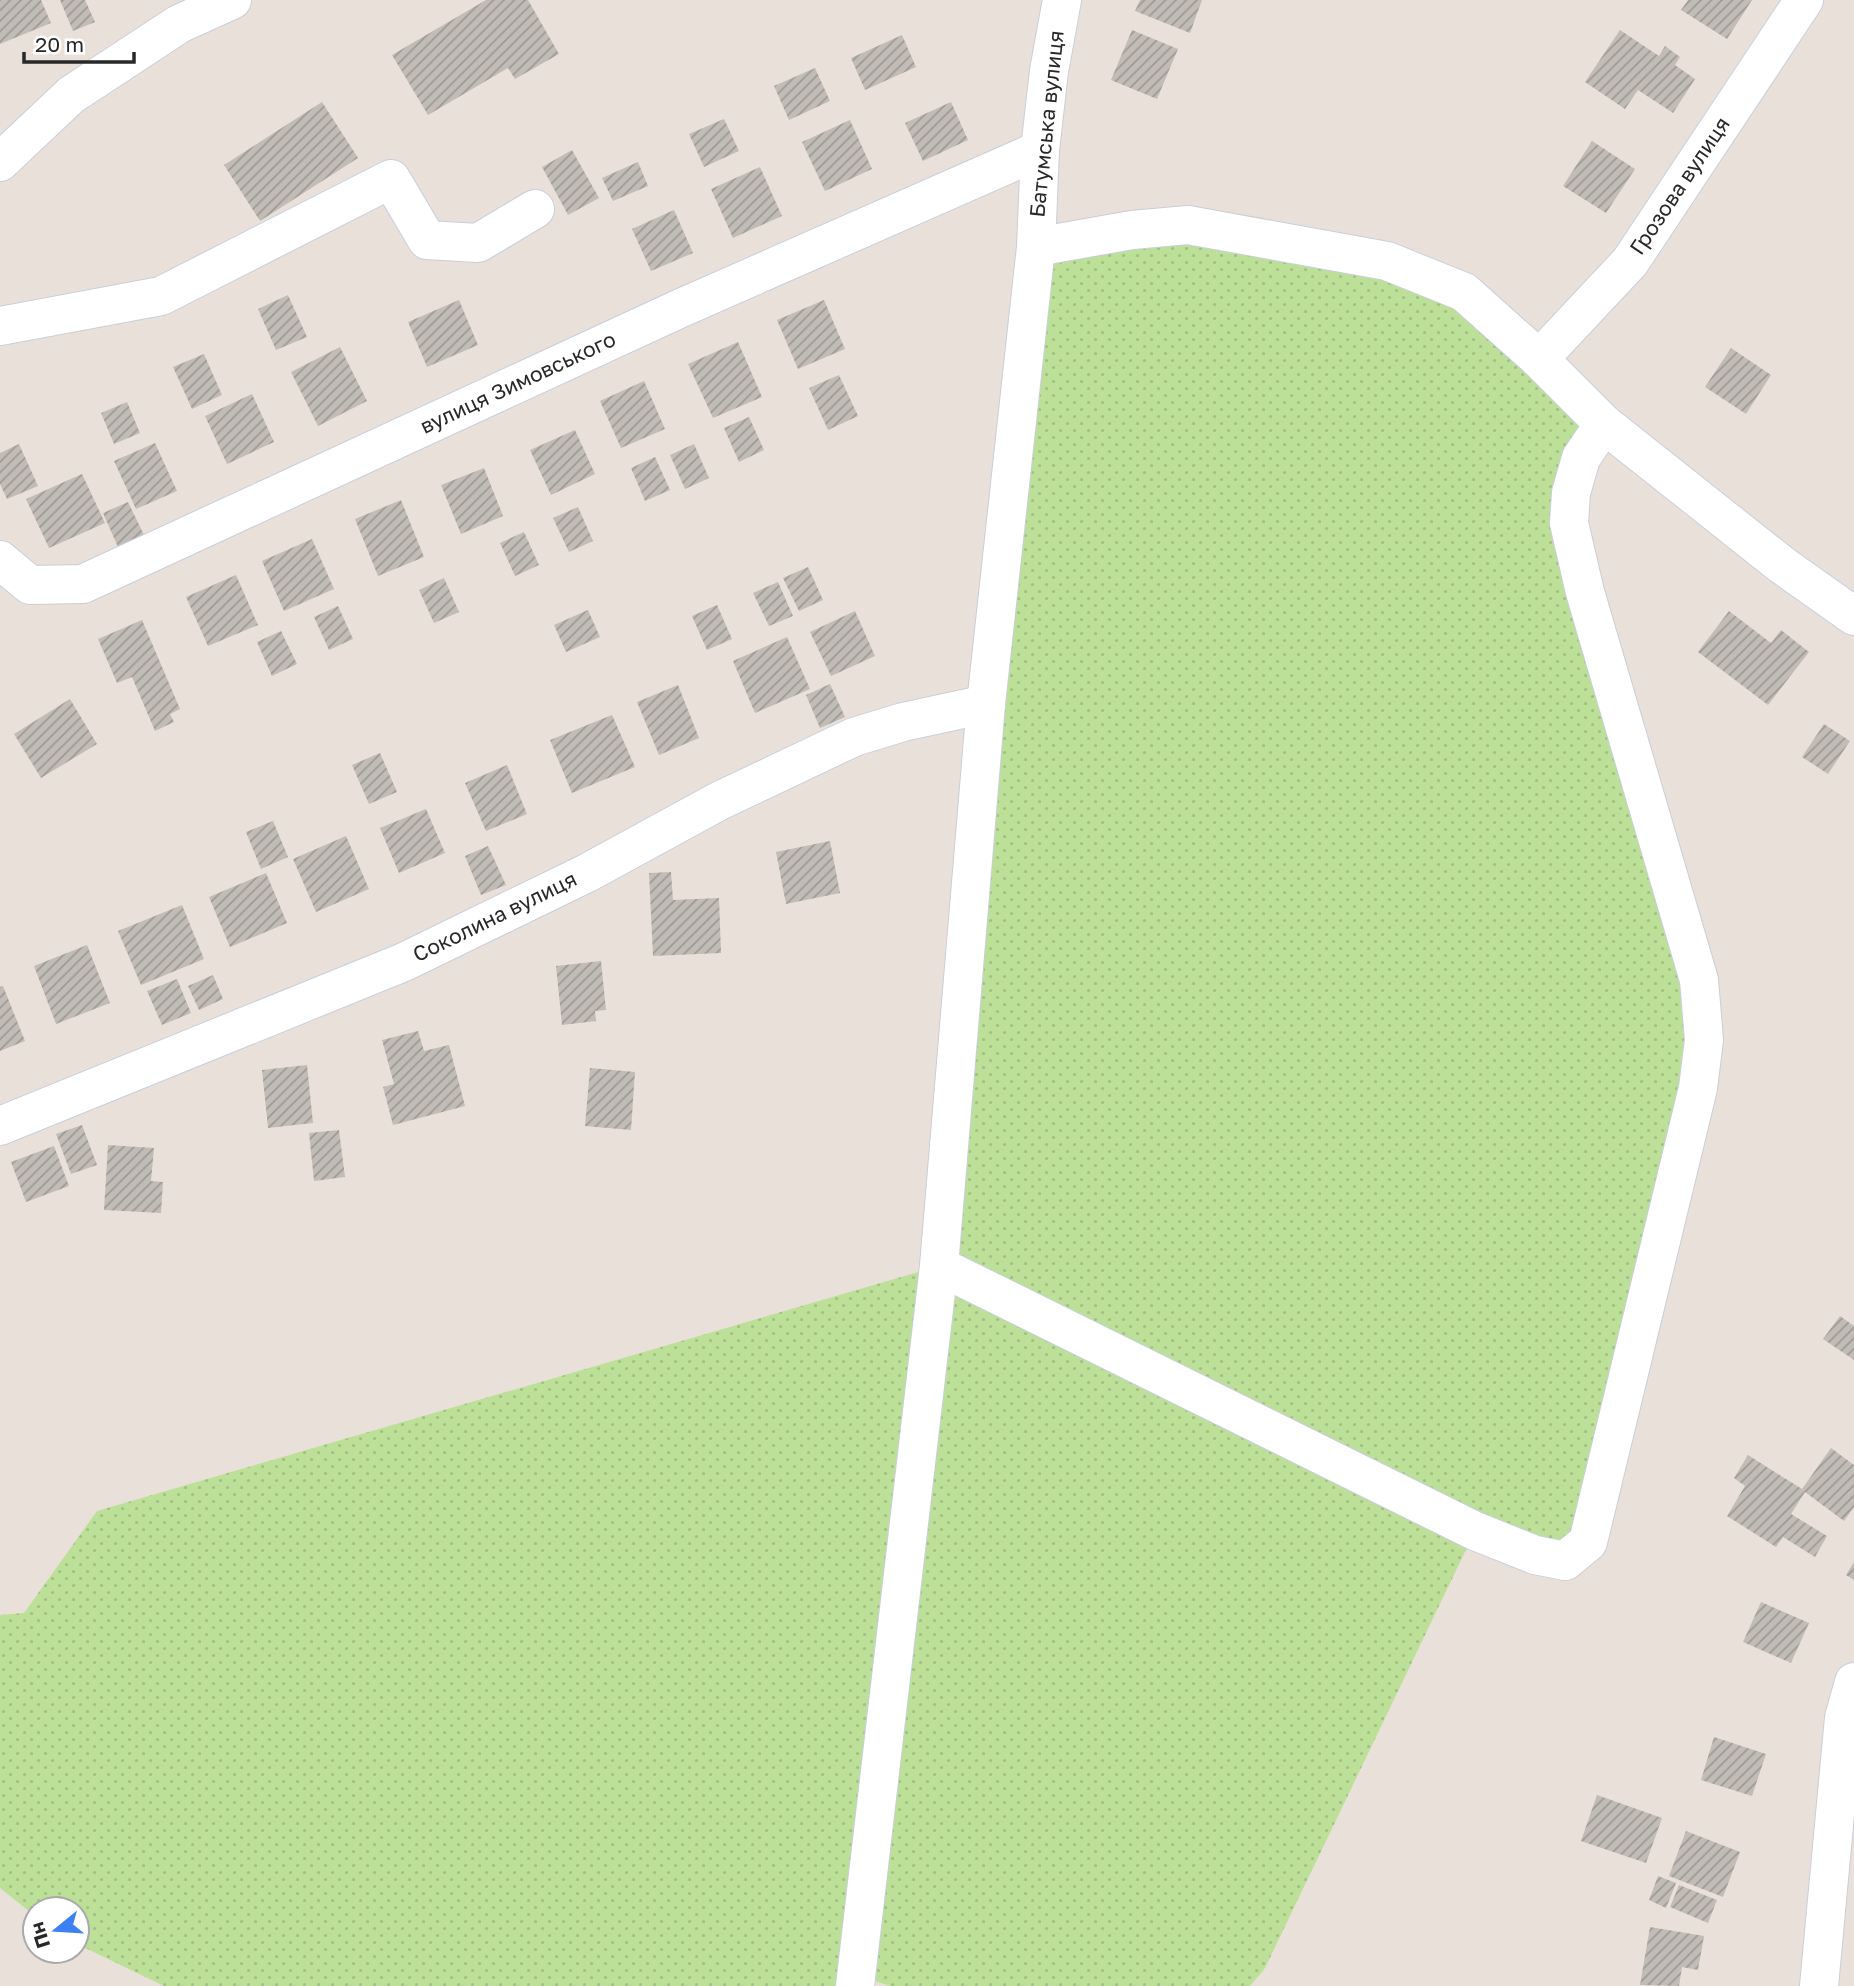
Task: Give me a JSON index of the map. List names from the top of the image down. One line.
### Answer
{"streets":{"street":["Батумська вулиця","Грозова вулиця","вулиця Зимовського","Соколина вулиця"]},"crossings":[["Батумська вулиця","вулиця Зимовського"],["Батумська вулиця","Соколина вулиця"]],"scale_bar":"20 m","north":"left"}
